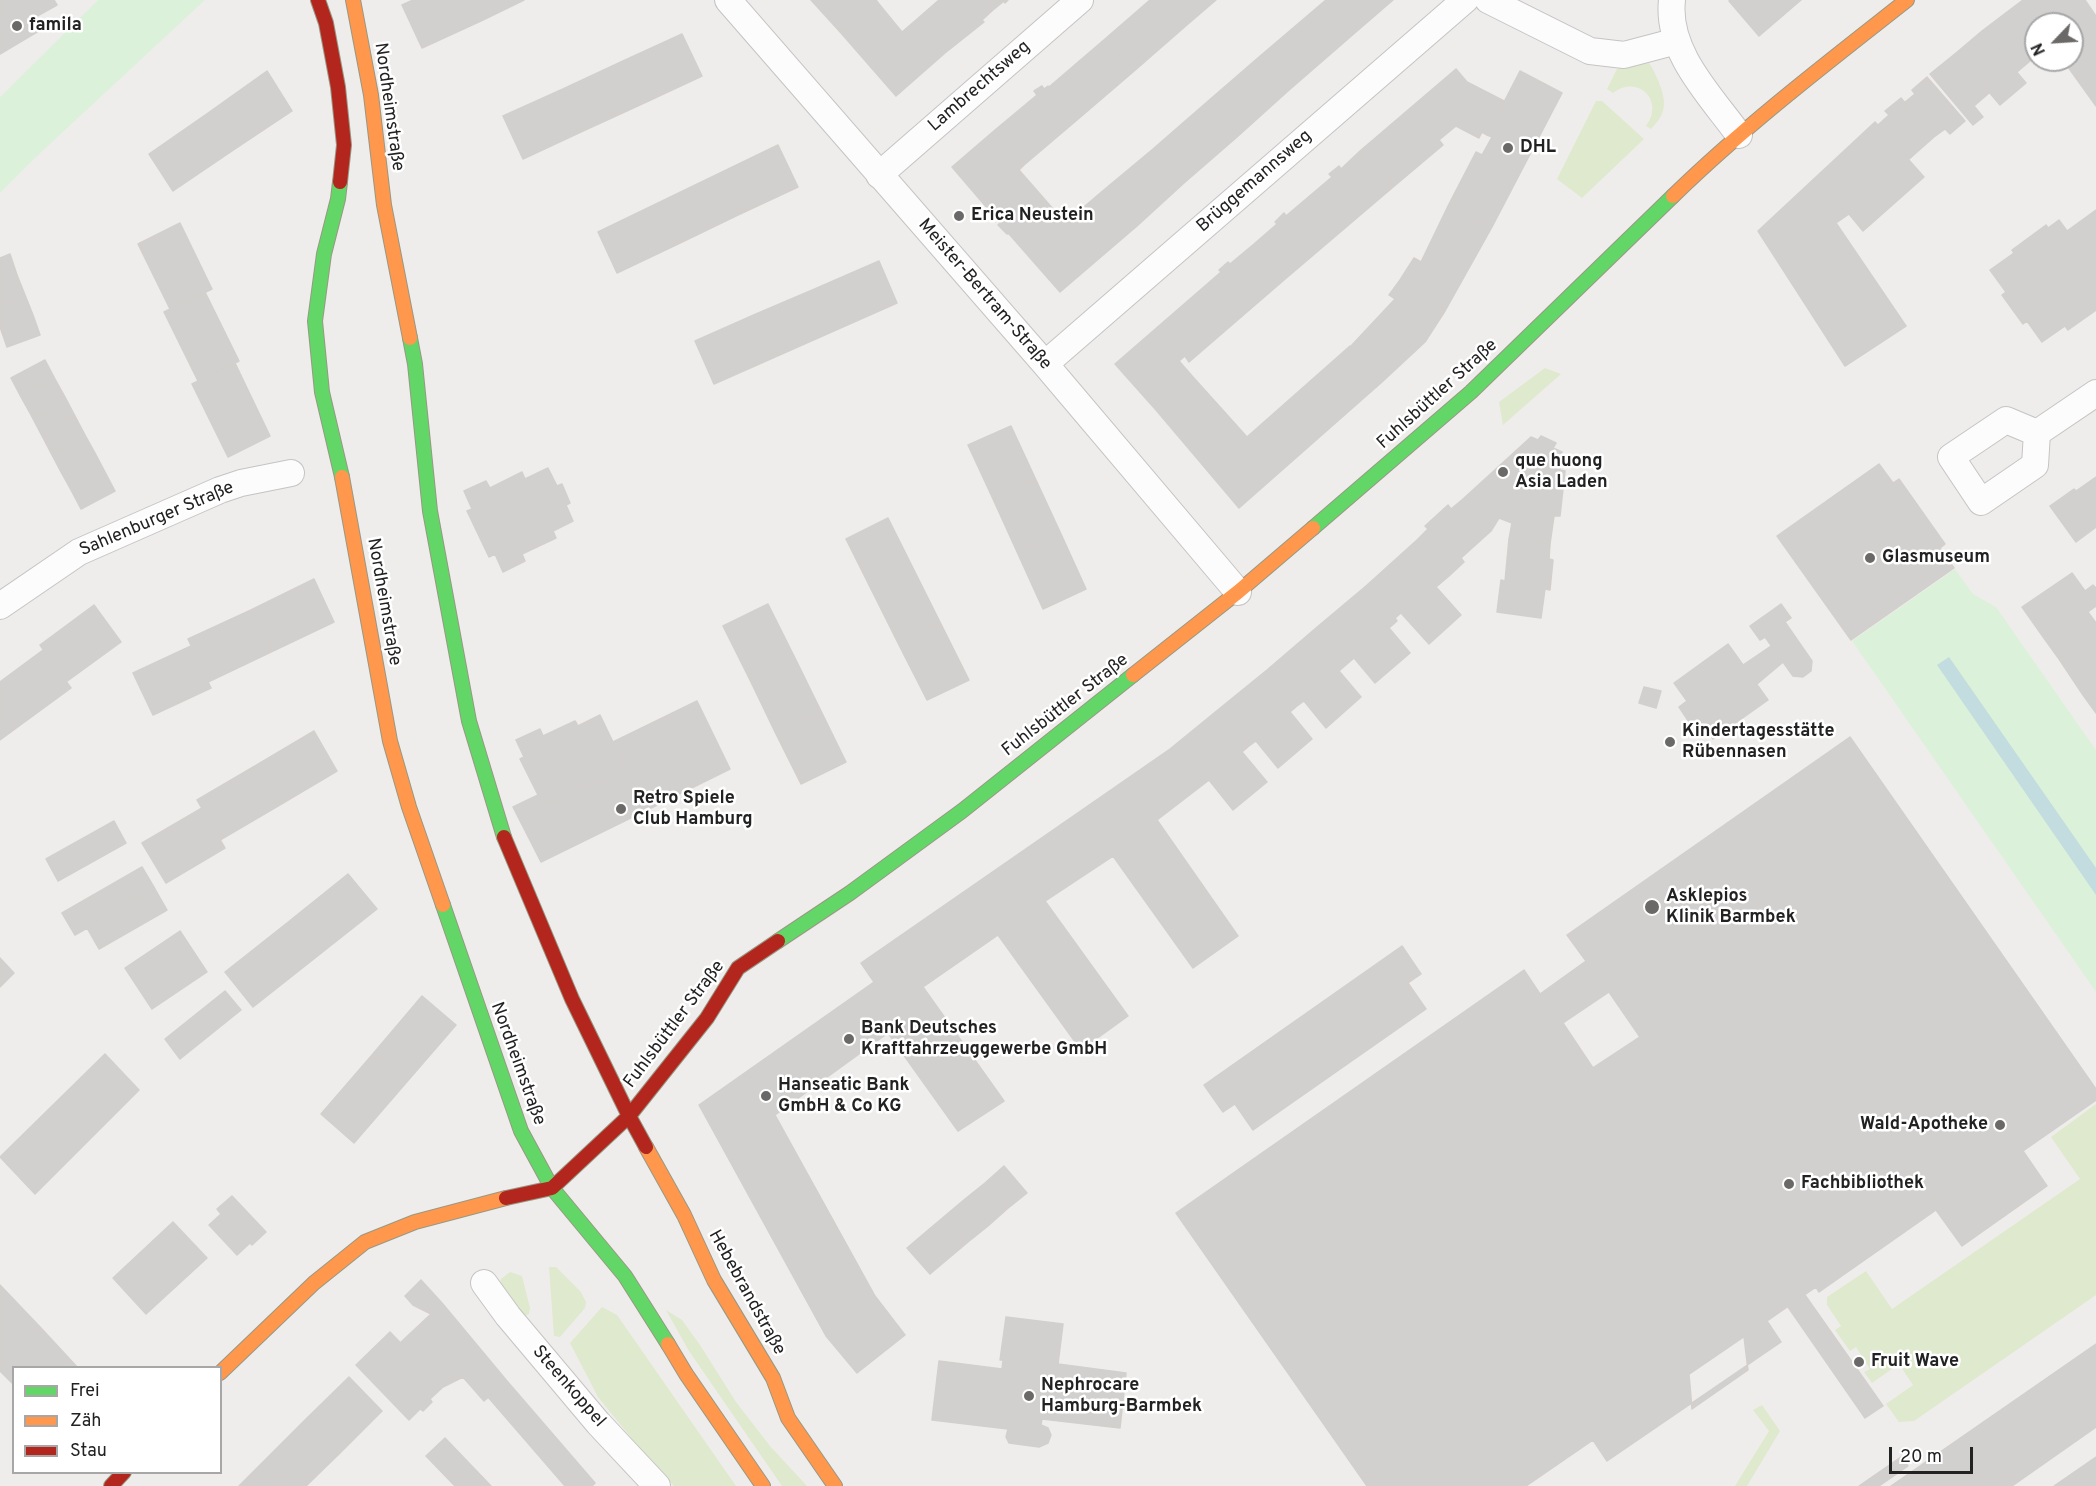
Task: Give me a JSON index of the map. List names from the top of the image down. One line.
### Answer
{"streets":{"main road":["Nordheimstraße","Fuhlsbüttler Straße","Hebebrandstraße"],"street":["Lambrechtsweg","Brüggemannsweg","Meister-Bertram-Straße","Sahlenburger Straße","Steenkoppel"]},"crossings":[["Lambrechtsweg","Meister-Bertram-Straße"],["Nordheimstraße","Fuhlsbüttler Straße"],["Nordheimstraße","Hebebrandstraße"],["Brüggemannsweg","Meister-Bertram-Straße"],["Meister-Bertram-Straße","Fuhlsbüttler Straße"],["Fuhlsbüttler Straße","Hebebrandstraße"]],"places":["famila","DHL","Erica Neustein","que huong Asia Laden","Glasmuseum","Kindertagesstätte Rübennasen","Retro Spiele Club Hamburg","Asklepios Klinik Barmbek","Bank Deutsches Kraftfahrzeuggewerbe GmbH","Hanseatic Bank GmbH & Co KG","Wald-Apotheke","Fachbibliothek","Fruit Wave","Nephrocare Hamburg-Barmbek"],"legend":["Frei","Zäh","Stau"],"scale_bar":"20 m","north":"bottom left"}
